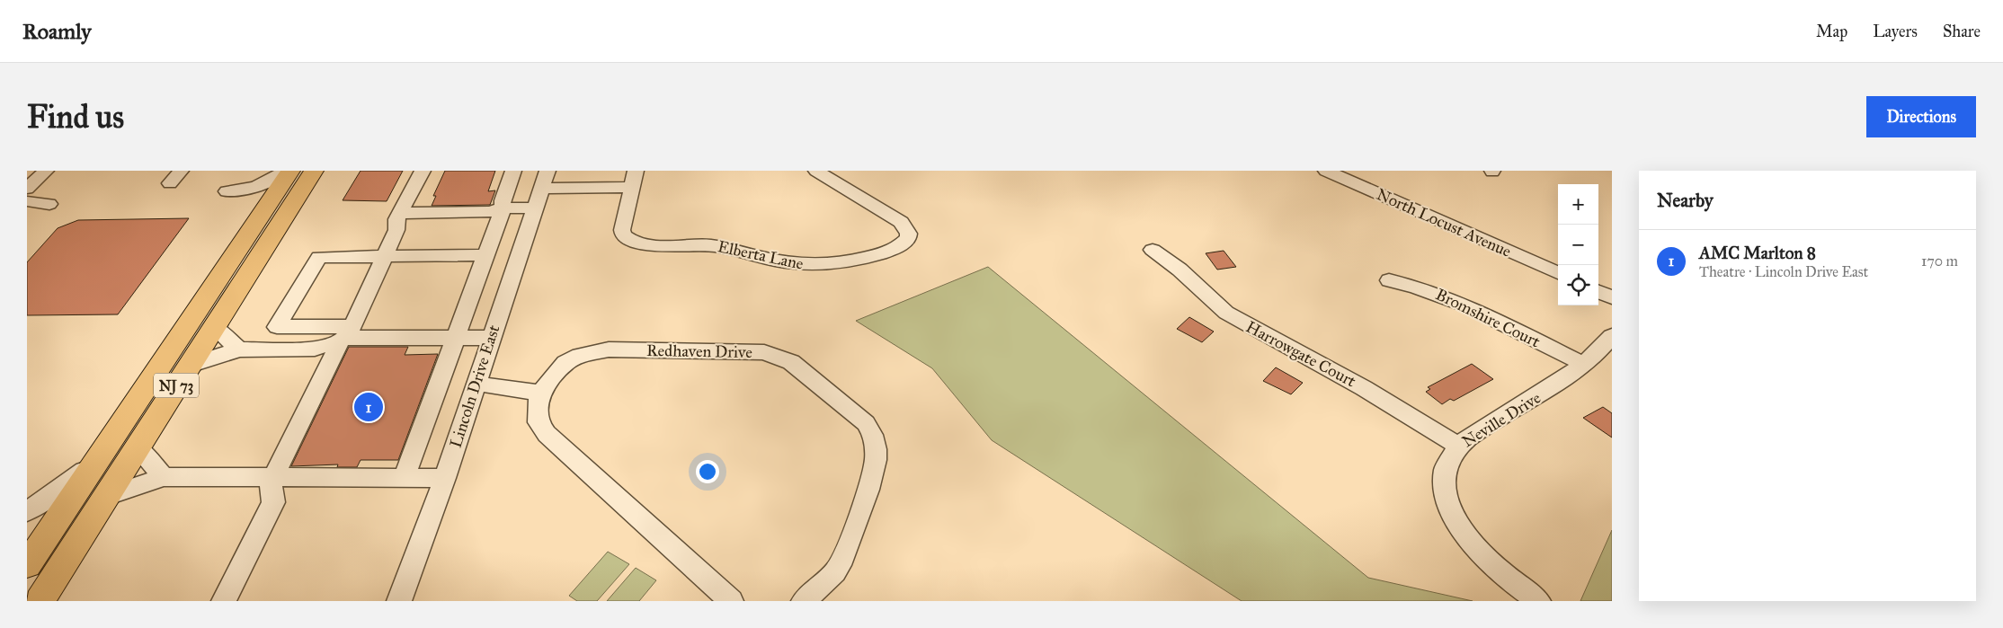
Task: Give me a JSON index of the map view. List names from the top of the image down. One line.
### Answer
{"streets":{"highway":["NJ 73"],"street":["North Locust Avenue","Elberta Lane","Bromshire Court","Redhaven Drive","Harrowgate Court","Lincoln Drive East","Neville Drive"]},"crossings":[["Bromshire Court","Neville Drive"],["Harrowgate Court","Neville Drive"]],"page":{"header":"Roamly","nav":["Map","Layers","Share"],"buttons":"Directions","title":"Find us","heading":"Nearby","map_buttons":["+","−"],"list":[{"mark":"1","name":"AMC Marlton 8","note":"Theatre · Lincoln Drive East","value":"170 m"}],"pins":"1"}}
